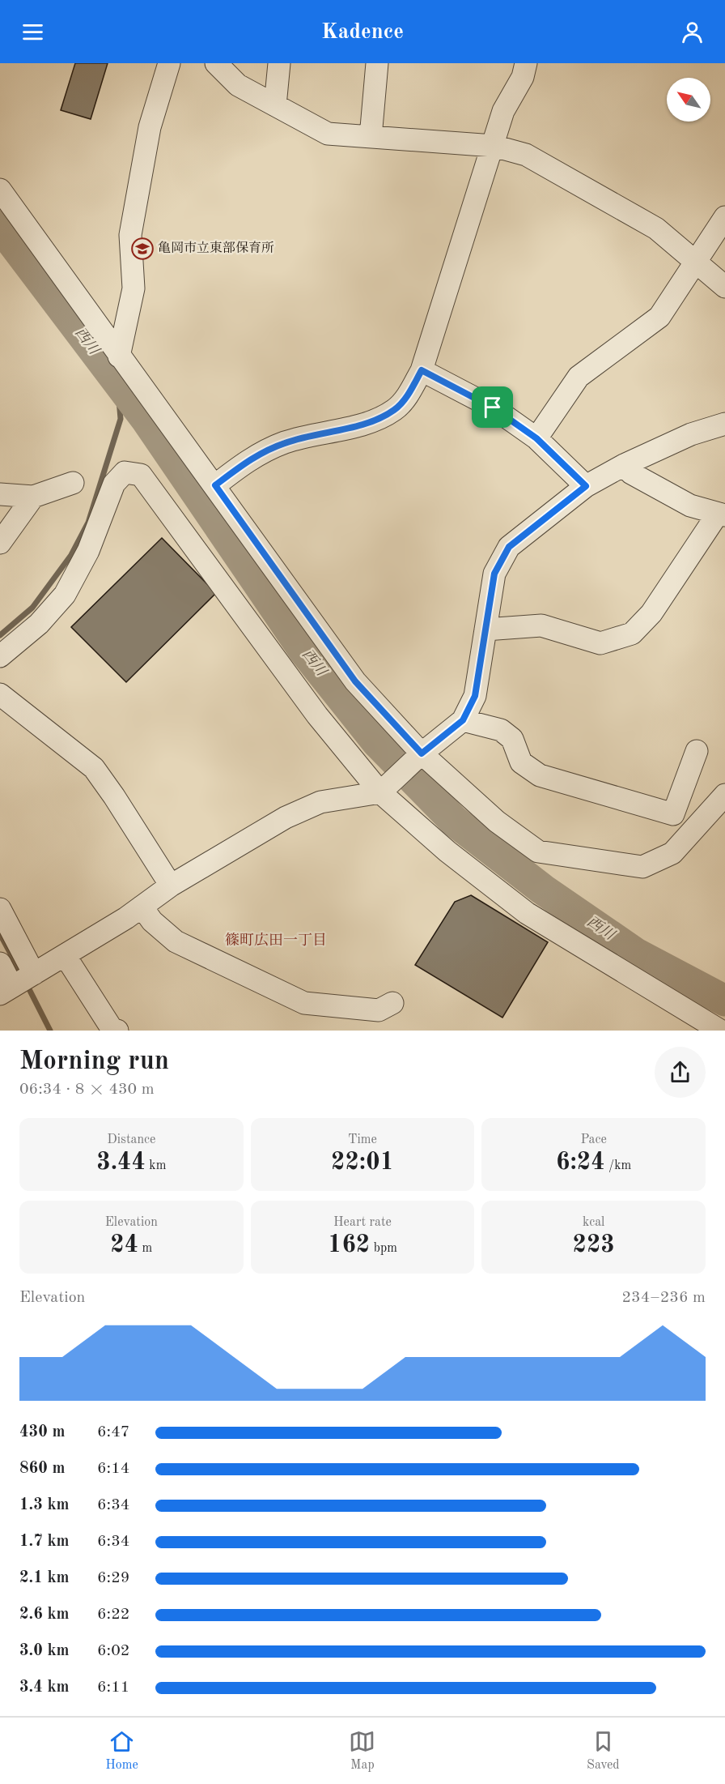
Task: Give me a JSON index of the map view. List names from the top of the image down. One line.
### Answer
{"districts":["篠町広田一丁目"],"water":["西川"],"places":{"school or university":["亀岡市立東部保育所"]},"north":"top left","page":{"header":"Kadence","heading":["Morning run","06:34 · 8 × 430 m"],"stats":[["Distance","3.44 km"],["Time","22:01"],["Pace","6:24 /km"],["Elevation","24 m"],["Heart rate","162 bpm"],["kcal","223"]],"chart":["Elevation","234–236 m"],"list":[{"name":"430 m","note":"6:47"},{"name":"860 m","note":"6:14"},{"name":"1.3 km","note":"6:34"},{"name":"1.7 km","note":"6:34"},{"name":"2.1 km","note":"6:29"},{"name":"2.6 km","note":"6:22"},{"name":"3.0 km","note":"6:02"},{"name":"3.4 km","note":"6:11"}],"tabs":["Home","Map","Saved"]}}
